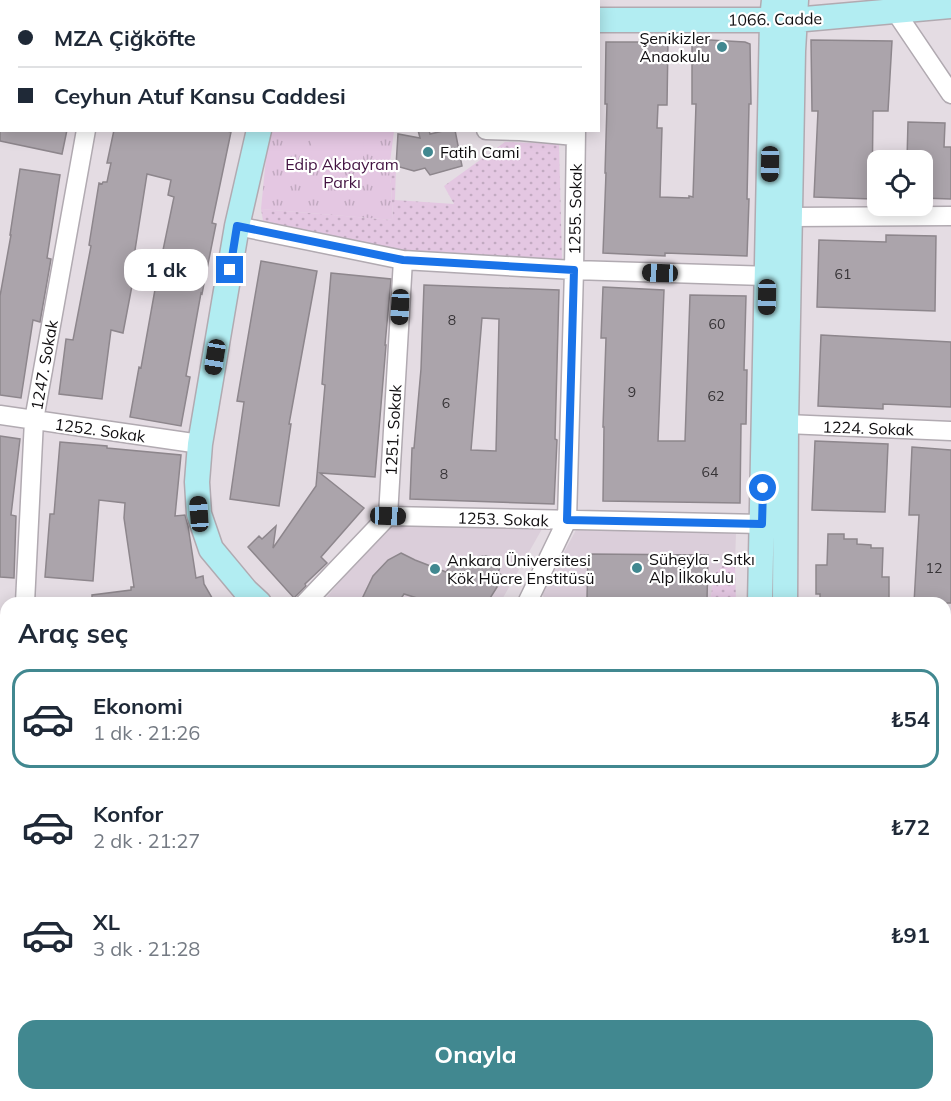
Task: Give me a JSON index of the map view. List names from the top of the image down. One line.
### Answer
{"streets":{"main road":["1066. Cadde"],"street":["1255. Sokak","1247. Sokak","1224. Sokak","1252. Sokak","1251. Sokak","1253. Sokak"]},"crossings":[["1255. Sokak","1253. Sokak"],["1247. Sokak","1252. Sokak"],["1251. Sokak","1253. Sokak"]],"parks":["Edip Akbayram Parkı"],"places":["Şenikizler Anaokulu","Fatih Cami","Süheyla - Sıtkı Alp İlkokulu","Ankara Üniversitesi Kök Hücre Enstitüsü"],"house_numbers":["61","8","60","9","62","6","64","8","12"],"page":{"banner":["MZA Çiğköfte","Ceyhun Atuf Kansu Caddesi"],"bubble":"1 dk","heading":"Araç seç","list":[{"name":"Ekonomi","note":"1 dk · 21:26","value":"₺54"},{"name":"Konfor","note":"2 dk · 21:27","value":"₺72"},{"name":"XL","note":"3 dk · 21:28","value":"₺91"}],"buttons":"Onayla"}}
